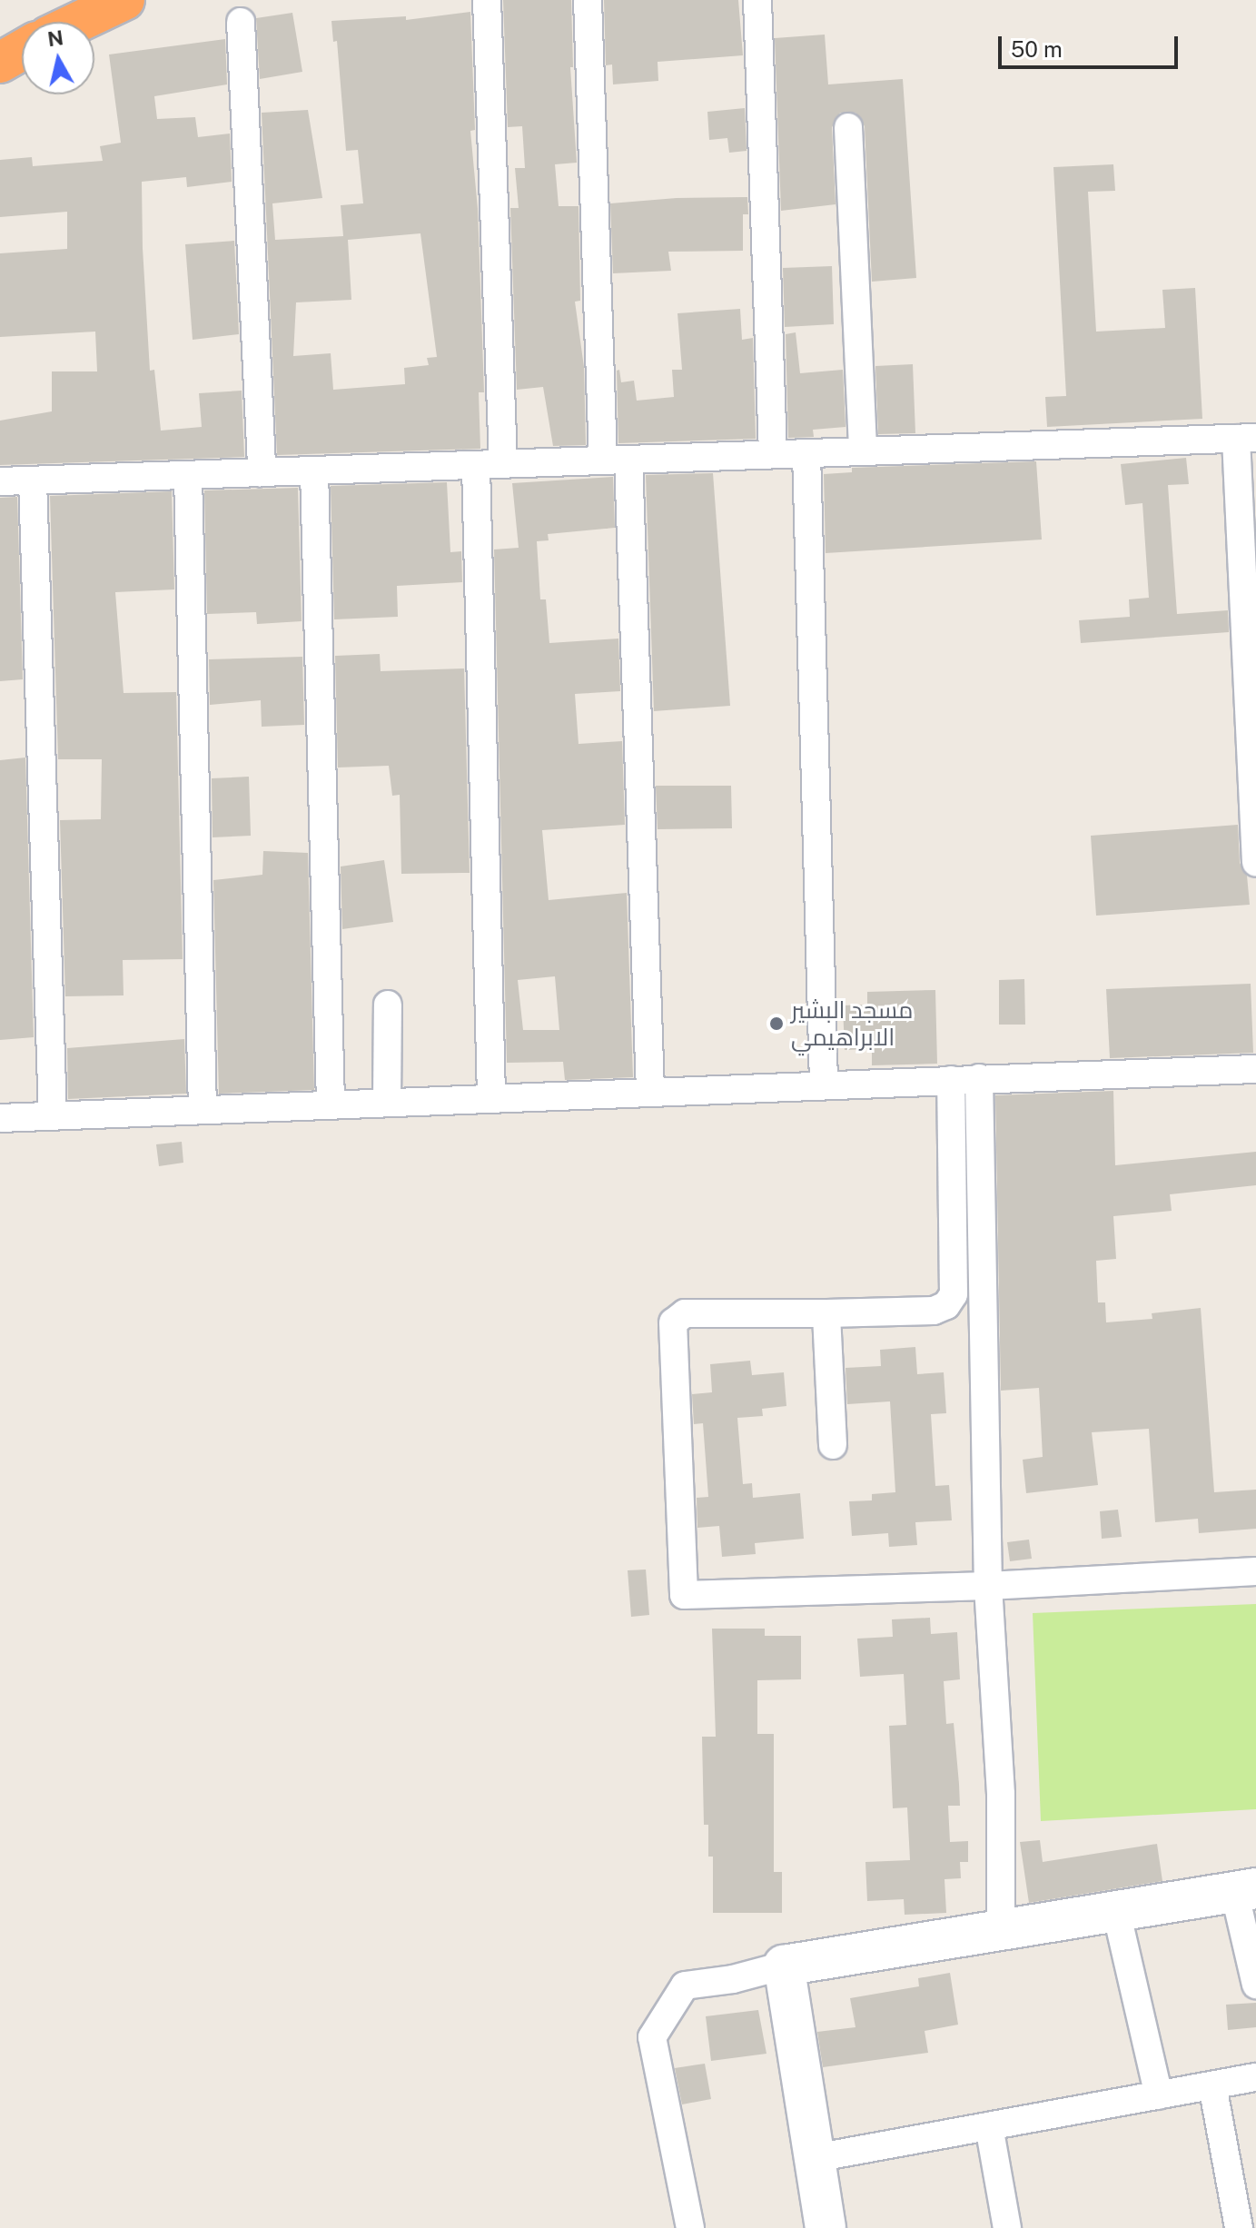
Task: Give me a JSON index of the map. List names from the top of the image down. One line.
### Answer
{"places":["مسجد البشير الابراهيمي"],"scale_bar":"50 m","north":"top"}
